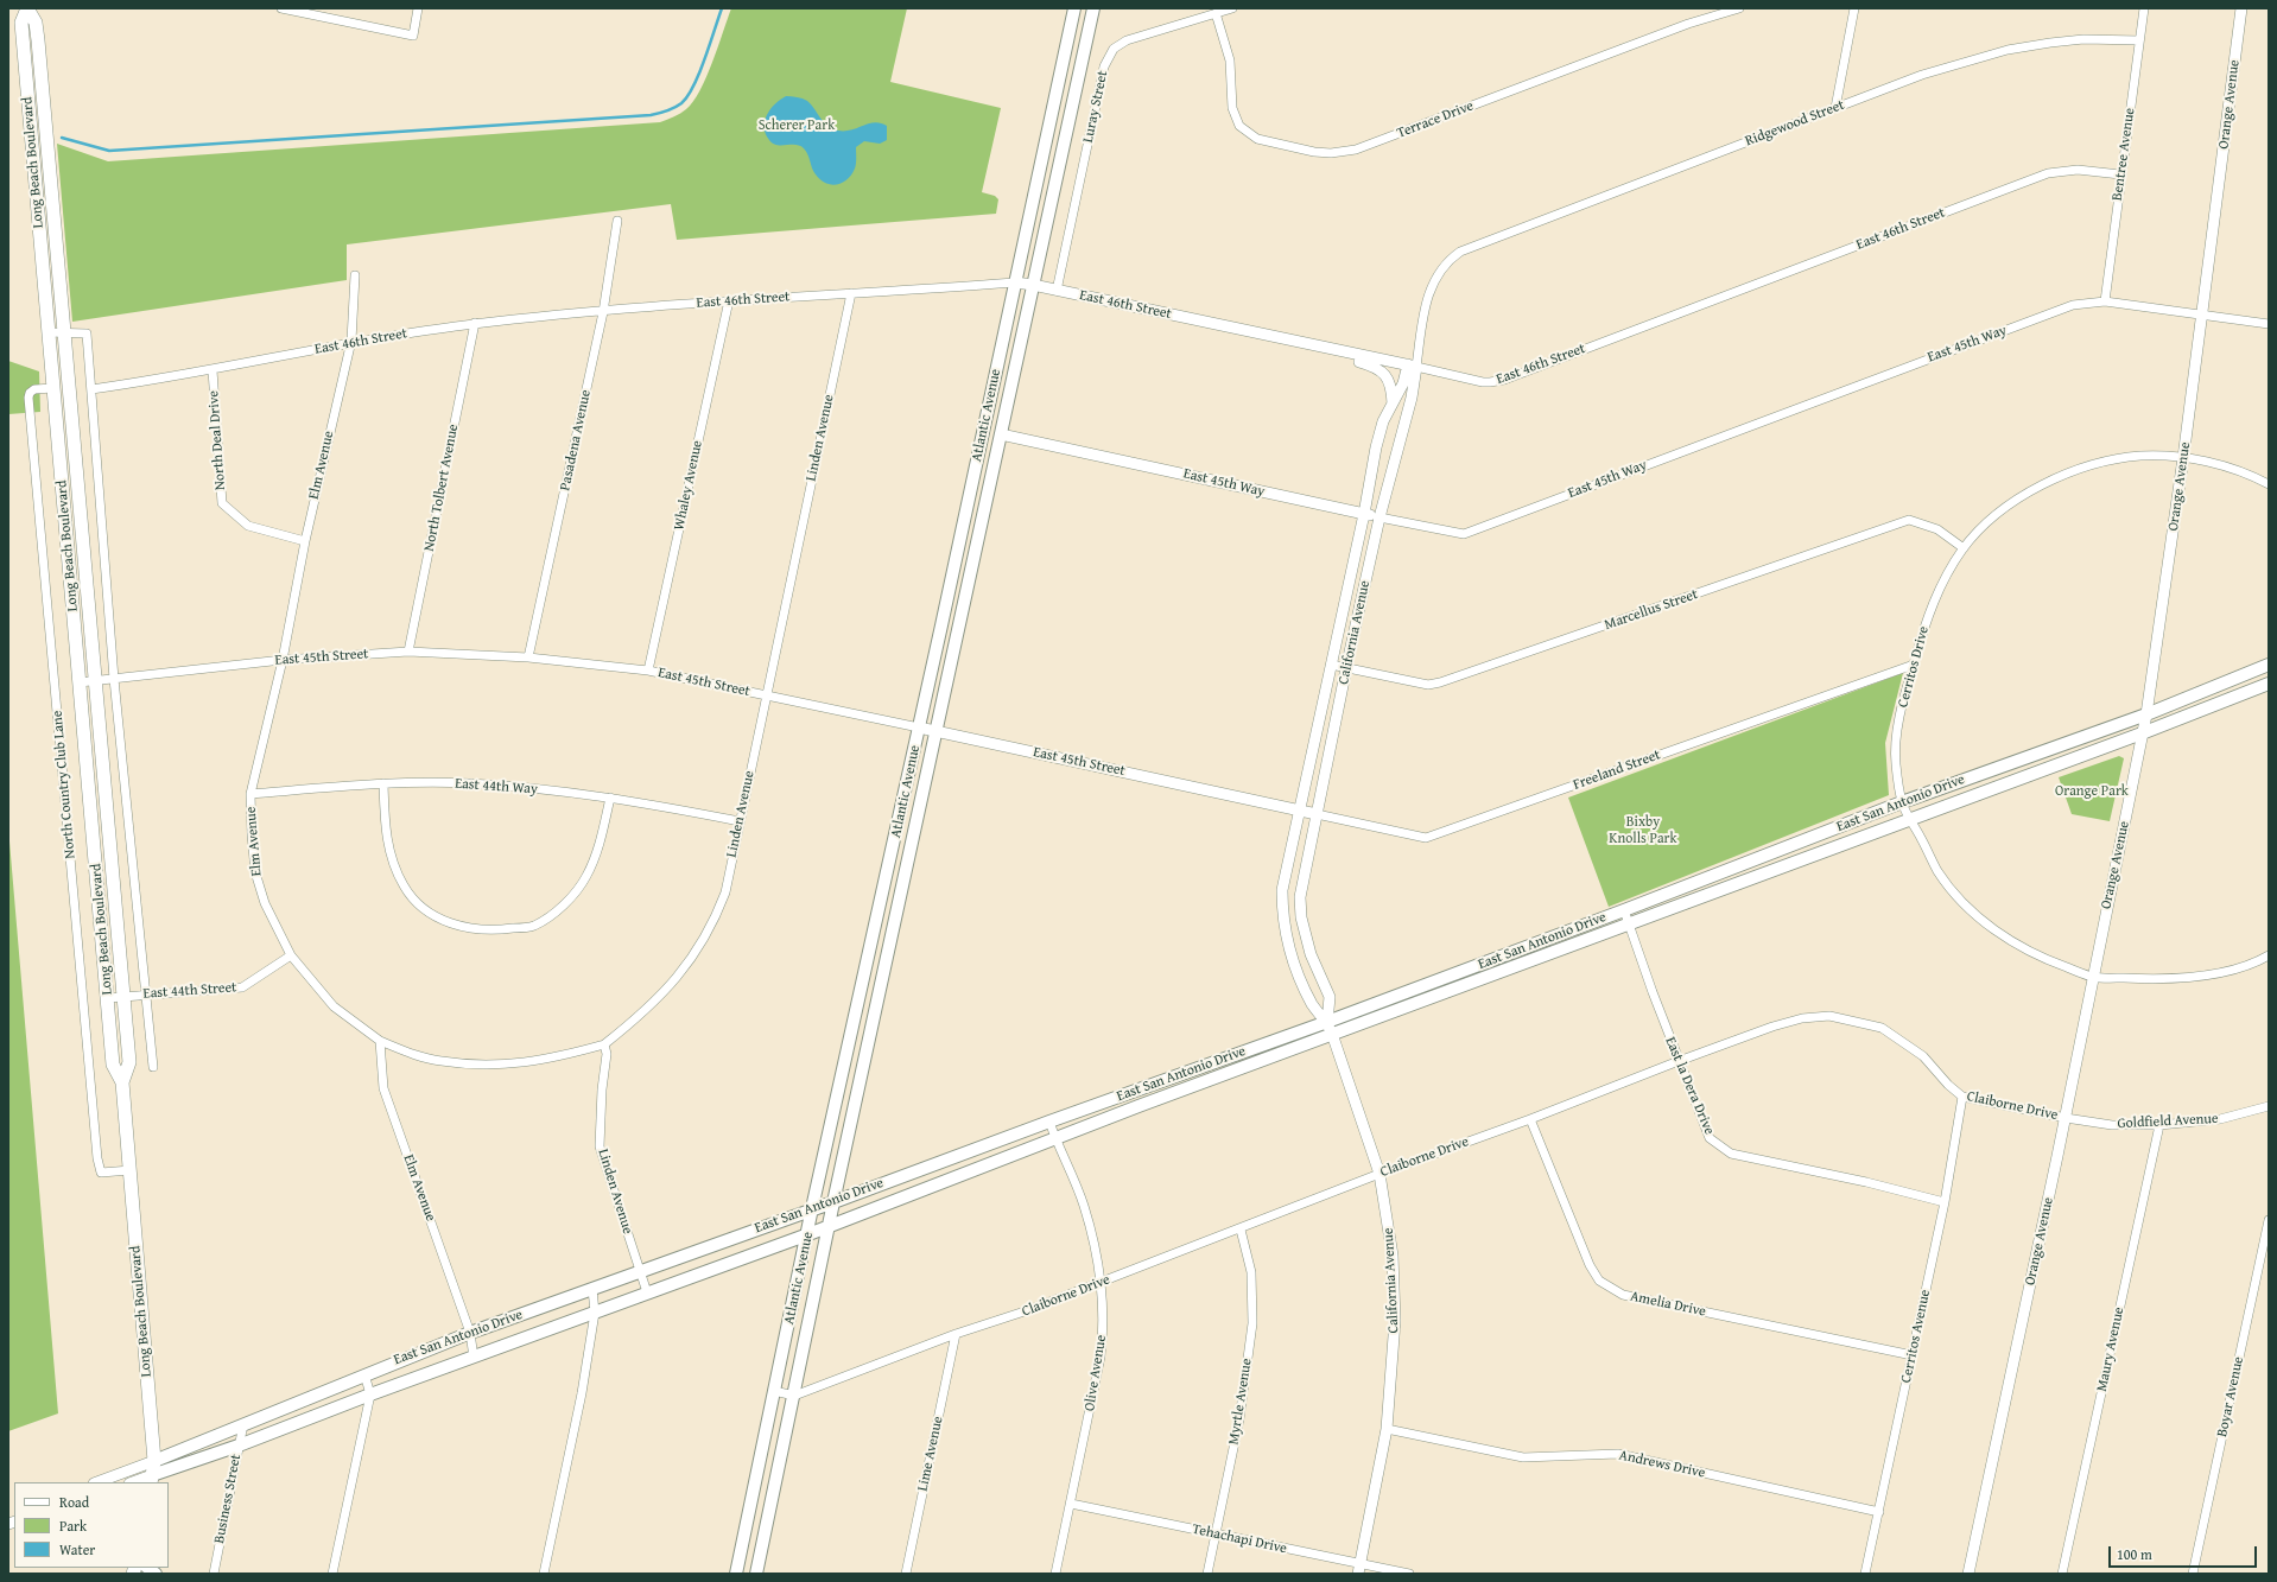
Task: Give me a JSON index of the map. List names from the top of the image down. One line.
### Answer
{"streets":{"main road":["Long Beach Boulevard","Atlantic Avenue","East San Antonio Drive"],"street":["Orange Avenue","Luray Street","Terrace Drive","Ridgewood Street","Bentree Avenue","East 46th Street","East 45th Way","Linden Avenue","North Deal Drive","Pasadena Avenue","Elm Avenue","Whaley Avenue","North Tolbert Avenue","Marcellus Street","California Avenue","East 45th Street","Cerritos Drive","Freeland Street","North Country Club Lane","East 44th Way","East 44th Street","East la Dera Drive","Claiborne Drive","Goldfield Avenue","Amelia Drive","Cerritos Avenue","Maury Avenue","Olive Avenue","Boyar Avenue","Myrtle Avenue","Lime Avenue","Andrews Drive","Business Street","Tehachapi Drive"]},"crossings":[["Orange Avenue","East 45th Way"],["Orange Avenue","Cerritos Drive"],["Orange Avenue","East San Antonio Drive"],["Orange Avenue","Claiborne Drive"],["Orange Avenue","Goldfield Avenue"],["Luray Street","Terrace Drive"],["Luray Street","East 46th Street"],["Ridgewood Street","Bentree Avenue"],["Ridgewood Street","California Avenue"],["Bentree Avenue","East 46th Street"],["Bentree Avenue","East 45th Way"],["Long Beach Boulevard","East 45th Street"],["Long Beach Boulevard","North Country Club Lane"],["Long Beach Boulevard","East San Antonio Drive"],["Long Beach Boulevard","East 44th Street"],["East 46th Street","Atlantic Avenue"],["East 46th Street","Linden Avenue"],["East 46th Street","North Deal Drive"],["East 46th Street","Pasadena Avenue"],["East 46th Street","Elm Avenue"],["East 46th Street","Whaley Avenue"],["East 46th Street","North Tolbert Avenue"],["East 46th Street","California Avenue"],["East 45th Way","Atlantic Avenue"],["East 45th Way","California Avenue"],["Atlantic Avenue","East 45th Street"],["Atlantic Avenue","East San Antonio Drive"],["Atlantic Avenue","Claiborne Drive"],["Linden Avenue","East 45th Street"],["Linden Avenue","East 44th Way"],["Linden Avenue","East San Antonio Drive"],["North Deal Drive","Elm Avenue"],["Pasadena Avenue","East 45th Street"],["Elm Avenue","East 45th Street"],["Elm Avenue","East 44th Way"],["Elm Avenue","East San Antonio Drive"],["Elm Avenue","East 44th Street"],["Whaley Avenue","East 45th Street"],["North Tolbert Avenue","East 45th Street"],["Marcellus Street","California Avenue"],["Marcellus Street","Cerritos Drive"],["California Avenue","East 45th Street"],["California Avenue","Freeland Street"],["California Avenue","East San Antonio Drive"],["California Avenue","Claiborne Drive"],["California Avenue","Andrews Drive"],["California Avenue","Tehachapi Drive"],["East 45th Street","Freeland Street"],["Cerritos Drive","Freeland Street"],["Cerritos Drive","East San Antonio Drive"],["East San Antonio Drive","East la Dera Drive"],["East San Antonio Drive","Olive Avenue"],["East San Antonio Drive","Business Street"],["East la Dera Drive","Claiborne Drive"],["East la Dera Drive","Cerritos Avenue"],["Claiborne Drive","Goldfield Avenue"],["Claiborne Drive","Amelia Drive"],["Claiborne Drive","Cerritos Avenue"],["Claiborne Drive","Olive Avenue"],["Claiborne Drive","Myrtle Avenue"],["Claiborne Drive","Lime Avenue"],["Goldfield Avenue","Maury Avenue"],["Amelia Drive","Cerritos Avenue"],["Cerritos Avenue","Andrews Drive"],["Olive Avenue","Tehachapi Drive"],["Myrtle Avenue","Tehachapi Drive"]],"parks":["Scherer Park","Orange Park","Bixby Knolls Park"],"legend":["Road","Park","Water"],"scale_bar":"100 m"}
